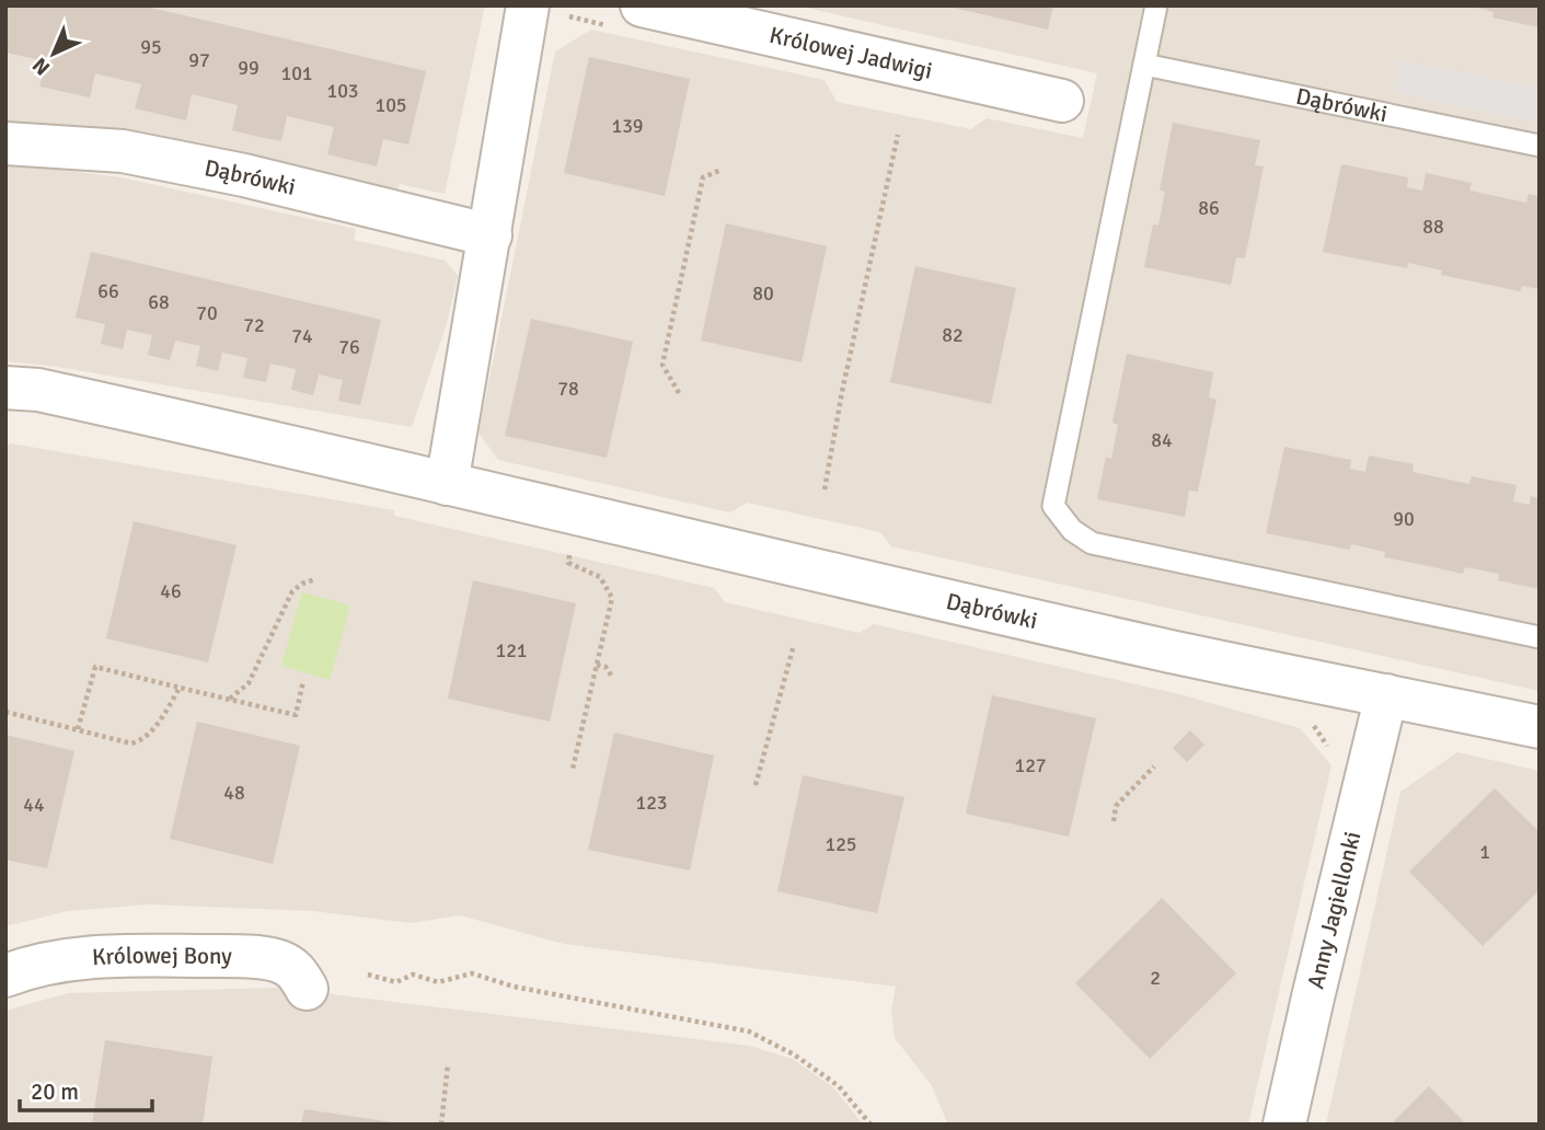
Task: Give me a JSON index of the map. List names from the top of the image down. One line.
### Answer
{"streets":{"street":["Królowej Jadwigi","Dąbrówki","Anny Jagiellonki","Królowej Bony"]},"crossings":[["Dąbrówki","Anny Jagiellonki"]],"house_numbers":["95","97","99","101","103","105","139","86","88","66","80","68","70","72","82","74","76","78","84","90","46","121","127","48","123","44","125","1","2"],"scale_bar":"20 m","north":"bottom left"}
